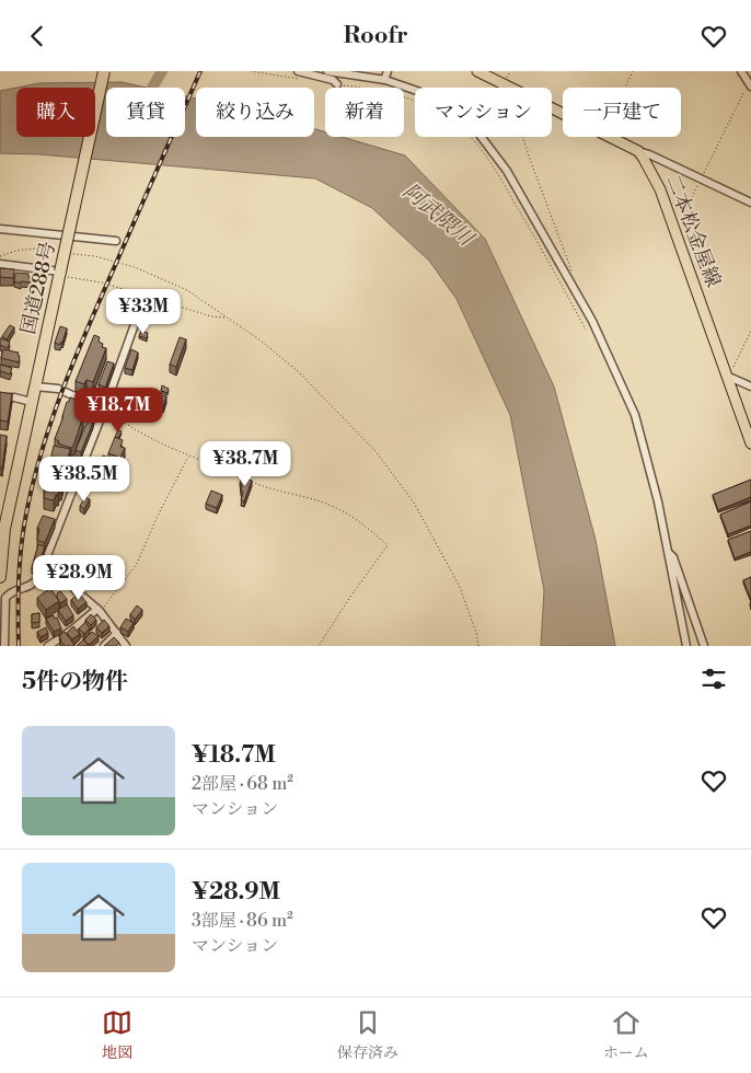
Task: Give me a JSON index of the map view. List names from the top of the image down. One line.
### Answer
{"streets":{"highway":["国道288号"],"main road":["二本松金屋線"]},"water":["阿武隈川"],"page":{"header":"Roofr","chip":["購入","賃貸","絞り込み","新着","マンション","一戸建て"],"price":["¥33M","¥18.7M","¥38.7M","¥38.5M","¥28.9M"],"heading":"5件の物件","list":[{"name":"¥18.7M","note":"2部屋 · 68 m² · マンション"},{"name":"¥28.9M","note":"3部屋 · 86 m² · マンション"}],"tabs":["地図","保存済み","ホーム"]}}
